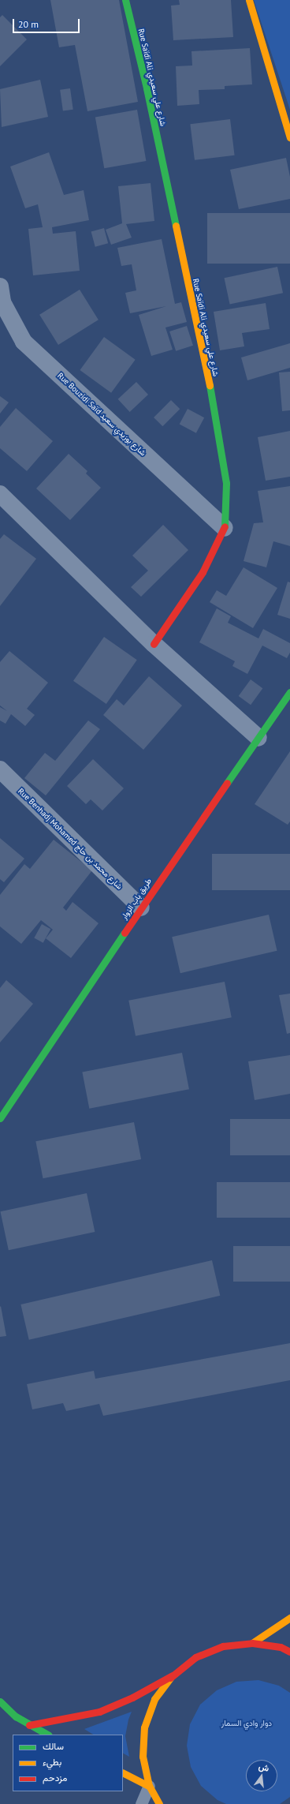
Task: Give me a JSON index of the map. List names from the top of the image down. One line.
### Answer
{"streets":{"street":["Rue Saïdi Ali شارع علي سعيدي","Rue Bouzidi Saïd شارع بوزيدي سعيد","Rue Benhadj Mohamed شارع محمد بن حاج","طريق باب الزوار"]},"crossings":[["Rue Saïdi Ali شارع علي سعيدي","Rue Bouzidi Saïd شارع بوزيدي سعيد"],["Rue Benhadj Mohamed شارع محمد بن حاج","طريق باب الزوار"]],"parks":["دوار وادي السمار"],"legend":["سالك","بطيء","مزدحم"],"scale_bar":"20 m","north":"top"}
